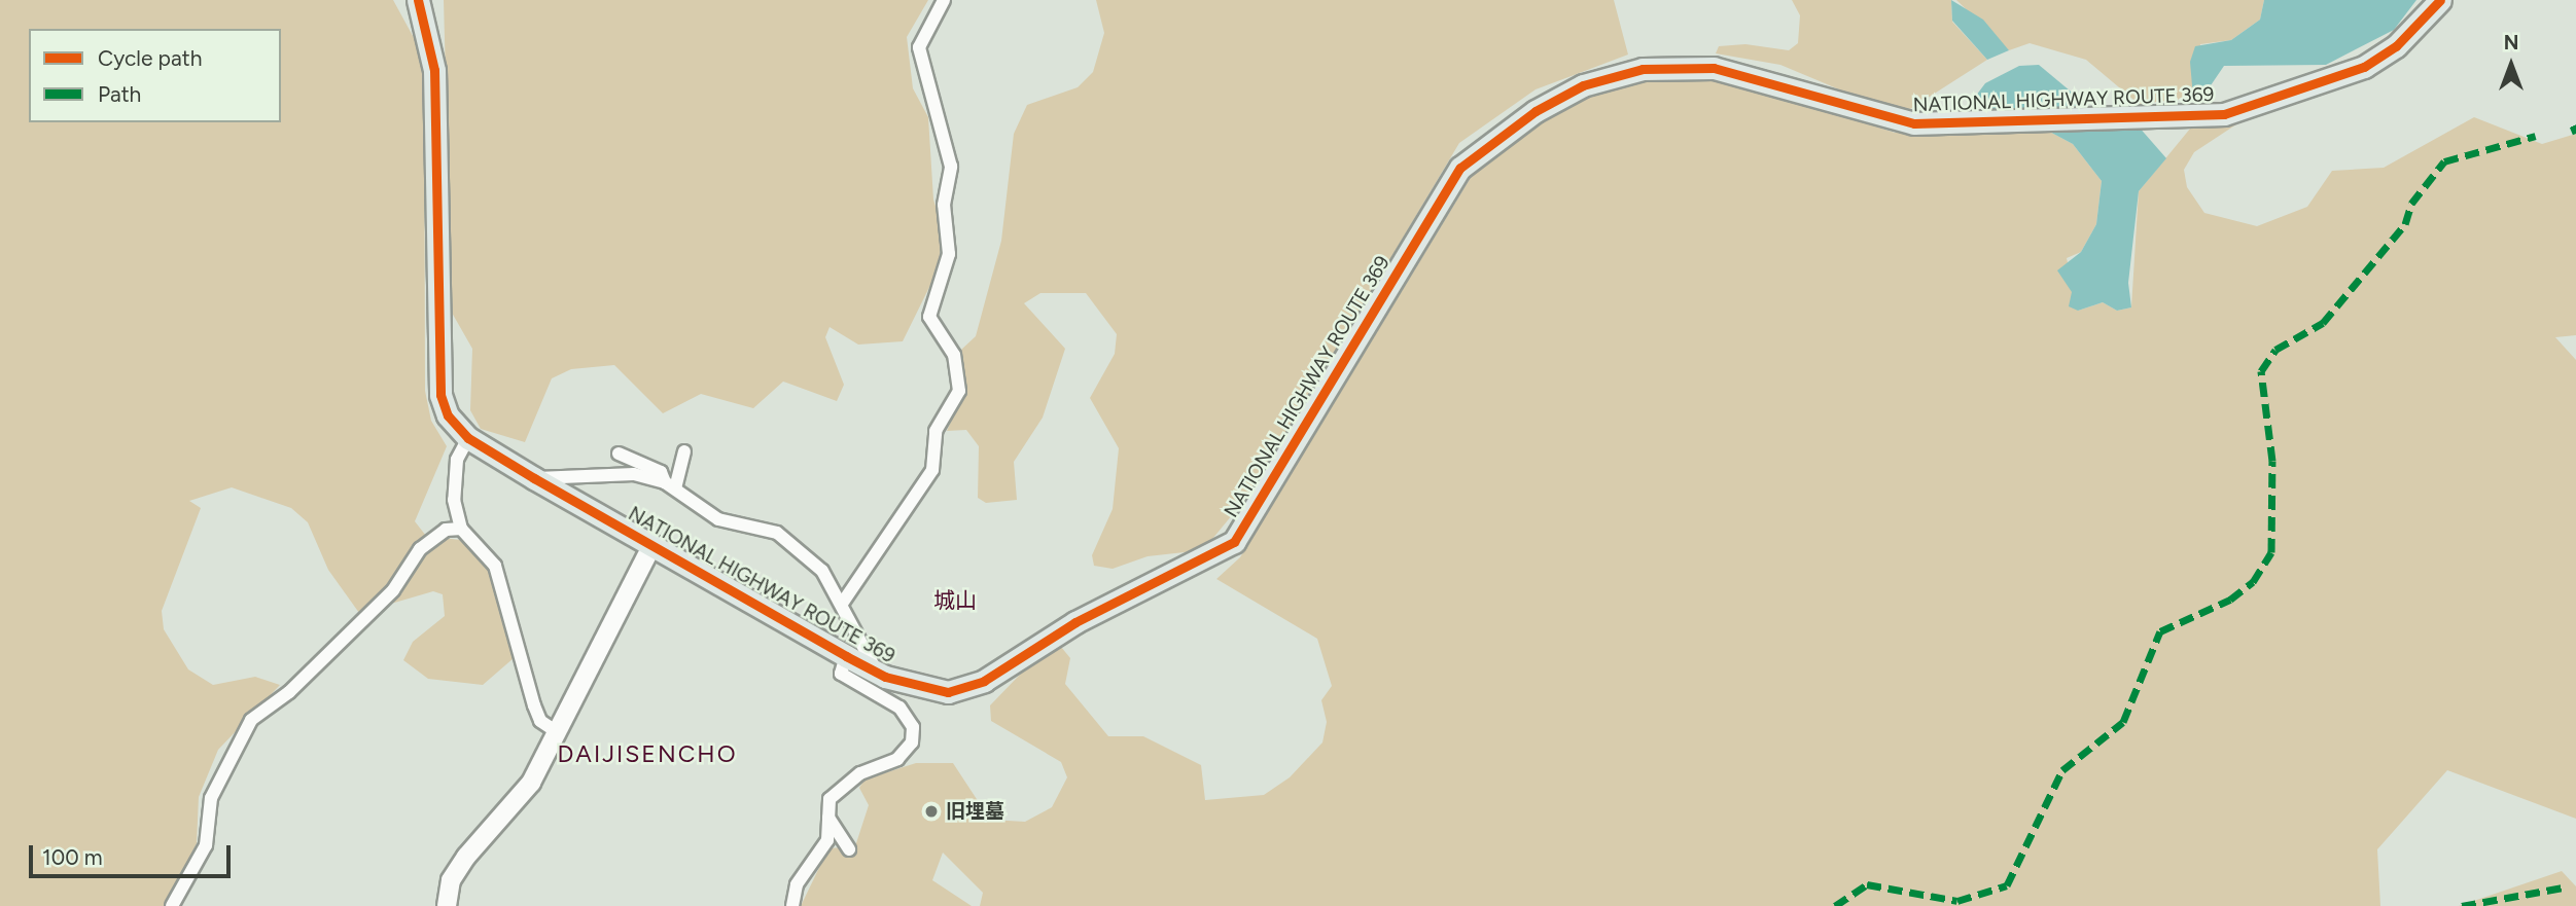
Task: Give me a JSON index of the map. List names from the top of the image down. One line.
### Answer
{"streets":{"highway":["NATIONAL HIGHWAY ROUTE 369"]},"districts":["城山","DAIJISENCHO"],"places":["旧埋墓"],"legend":["Cycle path","Path"],"scale_bar":"100 m","north":"top"}
